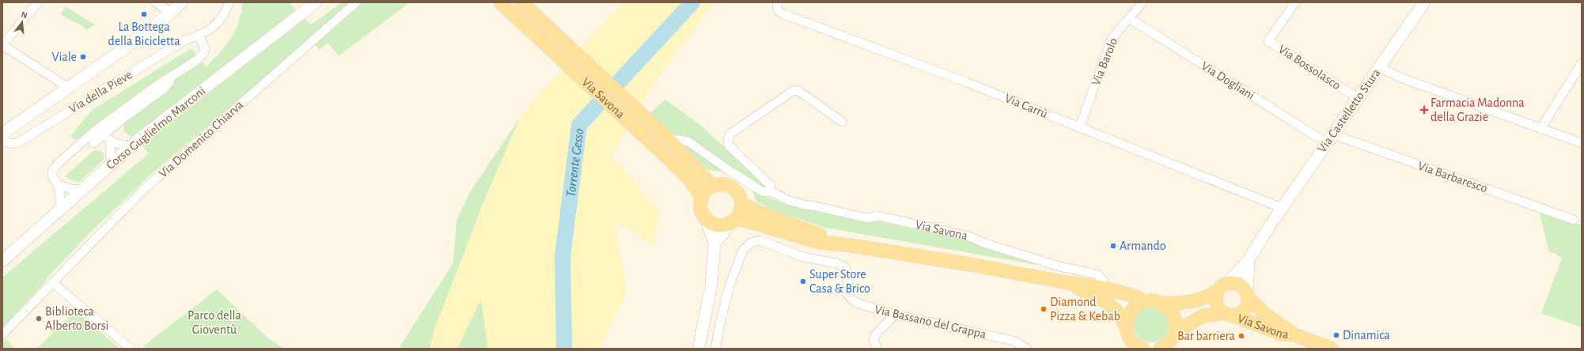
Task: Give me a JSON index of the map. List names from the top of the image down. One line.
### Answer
{"streets":{"main road":["Via Savona"],"street":["Via Barolo","Via Bossolasco","Via Dogliani","Via della Pieve","Via Carrù","Via Castelletto Stura","Corso Guglielmo Marconi","Via Domenico Chiarva","Via Barbaresco","Via Bassano del Grappa"]},"crossings":[["Via Barolo","Via Dogliani"],["Via Barolo","Via Carrù"],["Via Bossolasco","Via Castelletto Stura"],["Via Dogliani","Via Castelletto Stura"],["Via Dogliani","Via Barbaresco"],["Via della Pieve","Corso Guglielmo Marconi"],["Via Savona","Via Castelletto Stura"],["Via Carrù","Via Castelletto Stura"],["Via Castelletto Stura","Via Barbaresco"]],"water":["Torrente Gesso"],"parks":["Parco della Gioventù"],"places":{"other":["La Bottega della Bicicletta","Viale","Armando","Super Store Casa & Brico","Diamond Pizza & Kebab","Biblioteca Alberto Borsi","Dinamica","Bar barriera"],"health":["Farmacia Madonna della Grazie"]},"north":"top"}
